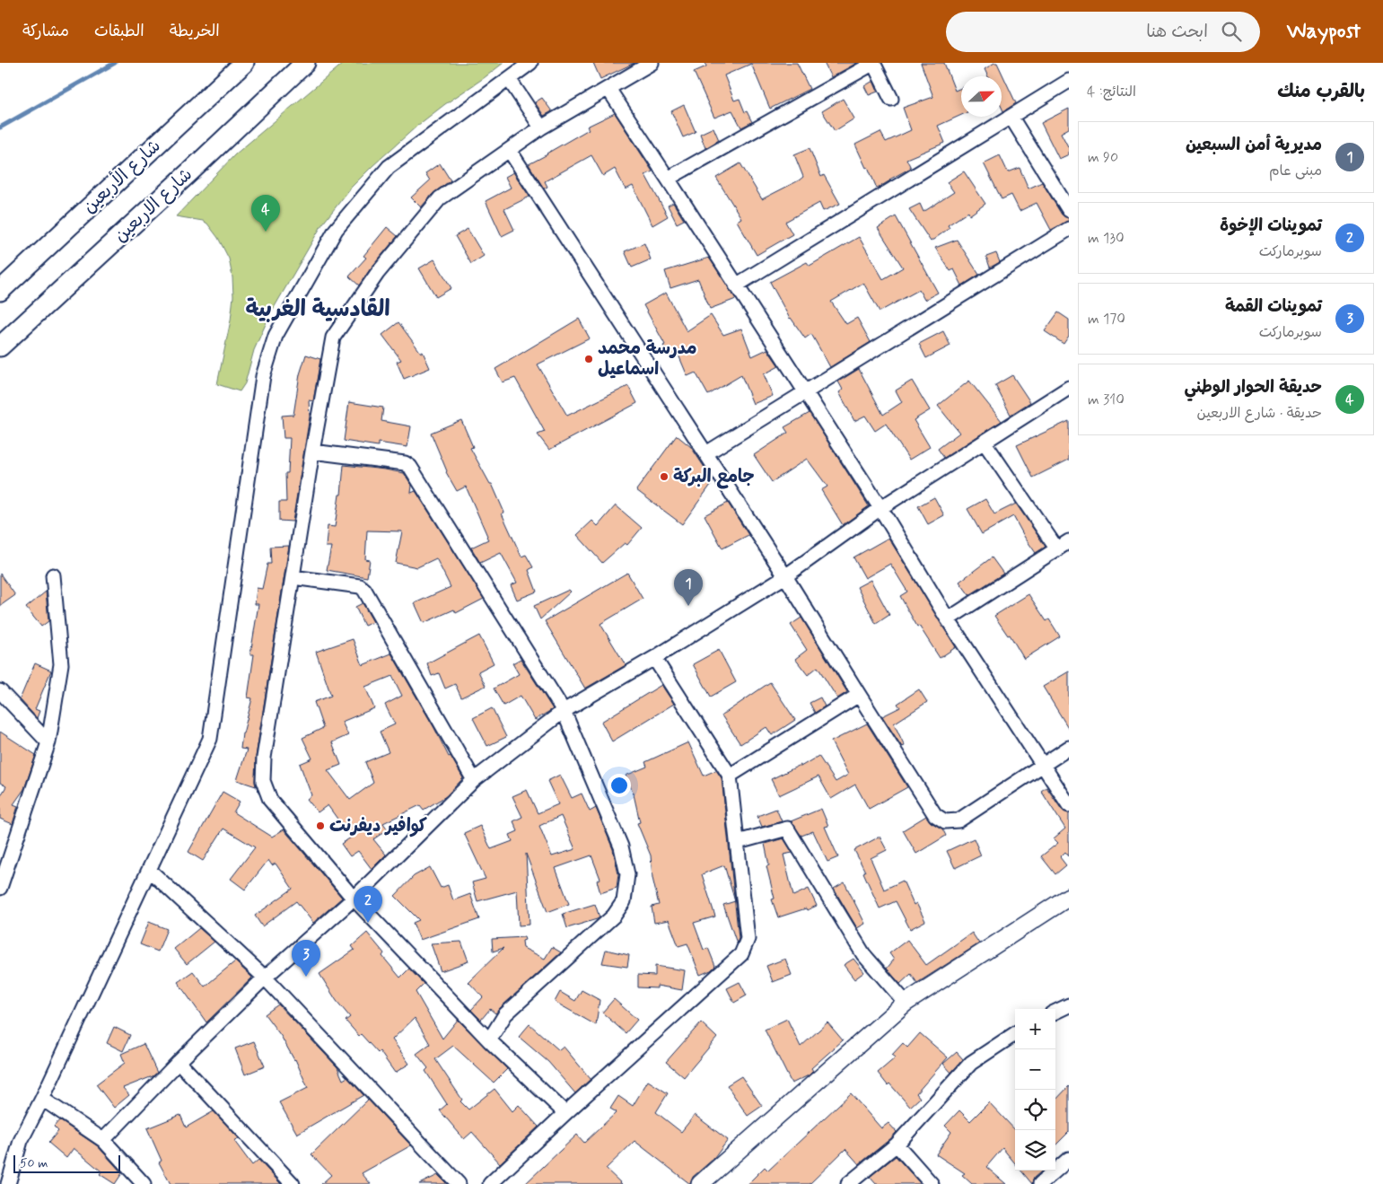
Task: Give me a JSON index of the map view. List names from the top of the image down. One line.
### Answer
{"streets":{"main road":["شارع الأربعين","شارع الاربعين"]},"districts":["القادسية الغربية"],"places":["مدرسة محمد اسماعيل","جامع البركة","كوافير ديفرنت"],"scale_bar":"50 m","north":"right","page":{"header":"Waypost","search":"ابحث هنا","nav":["الخريطة","الطبقات","مشاركة"],"heading":["بالقرب منك","النتائج: 4"],"list":[{"mark":"1","name":"مديرية أمن السبعين","note":"مبنى عام","value":"90 m"},{"mark":"2","name":"تموينات الإخوة","note":"سوبرماركت","value":"130 m"},{"mark":"3","name":"تموينات القمة","note":"سوبرماركت","value":"170 m"},{"mark":"4","name":"حديقة الحوار الوطني","note":"حديقة · شارع الاربعين","value":"310 m"}],"pins":["4","1","2","3"],"map_buttons":["+","−"],"scale":"50 m"}}
